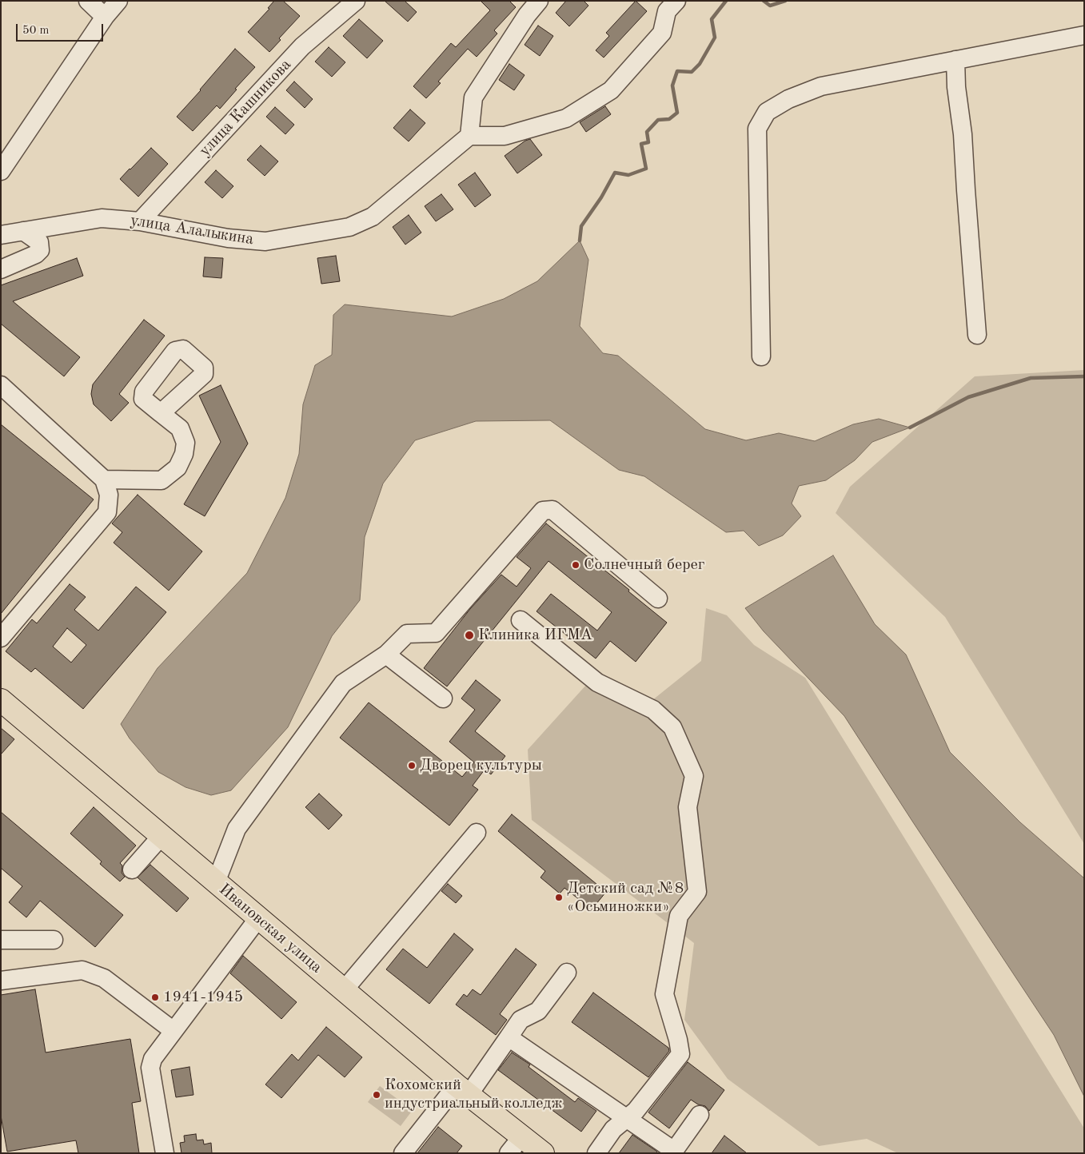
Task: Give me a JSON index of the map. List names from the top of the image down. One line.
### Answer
{"streets":{"main road":["Ивановская улица"],"street":["улица Кашникова","улица Алалыкина"]},"crossings":[["улица Кашникова","улица Алалыкина"]],"places":["Солнечный берег","Клиника ИГМА","Дворец культуры","Детский сад №8 «Осьминожки»","1941-1945","Кохомский индустриальный колледж"],"scale_bar":"50 m"}
